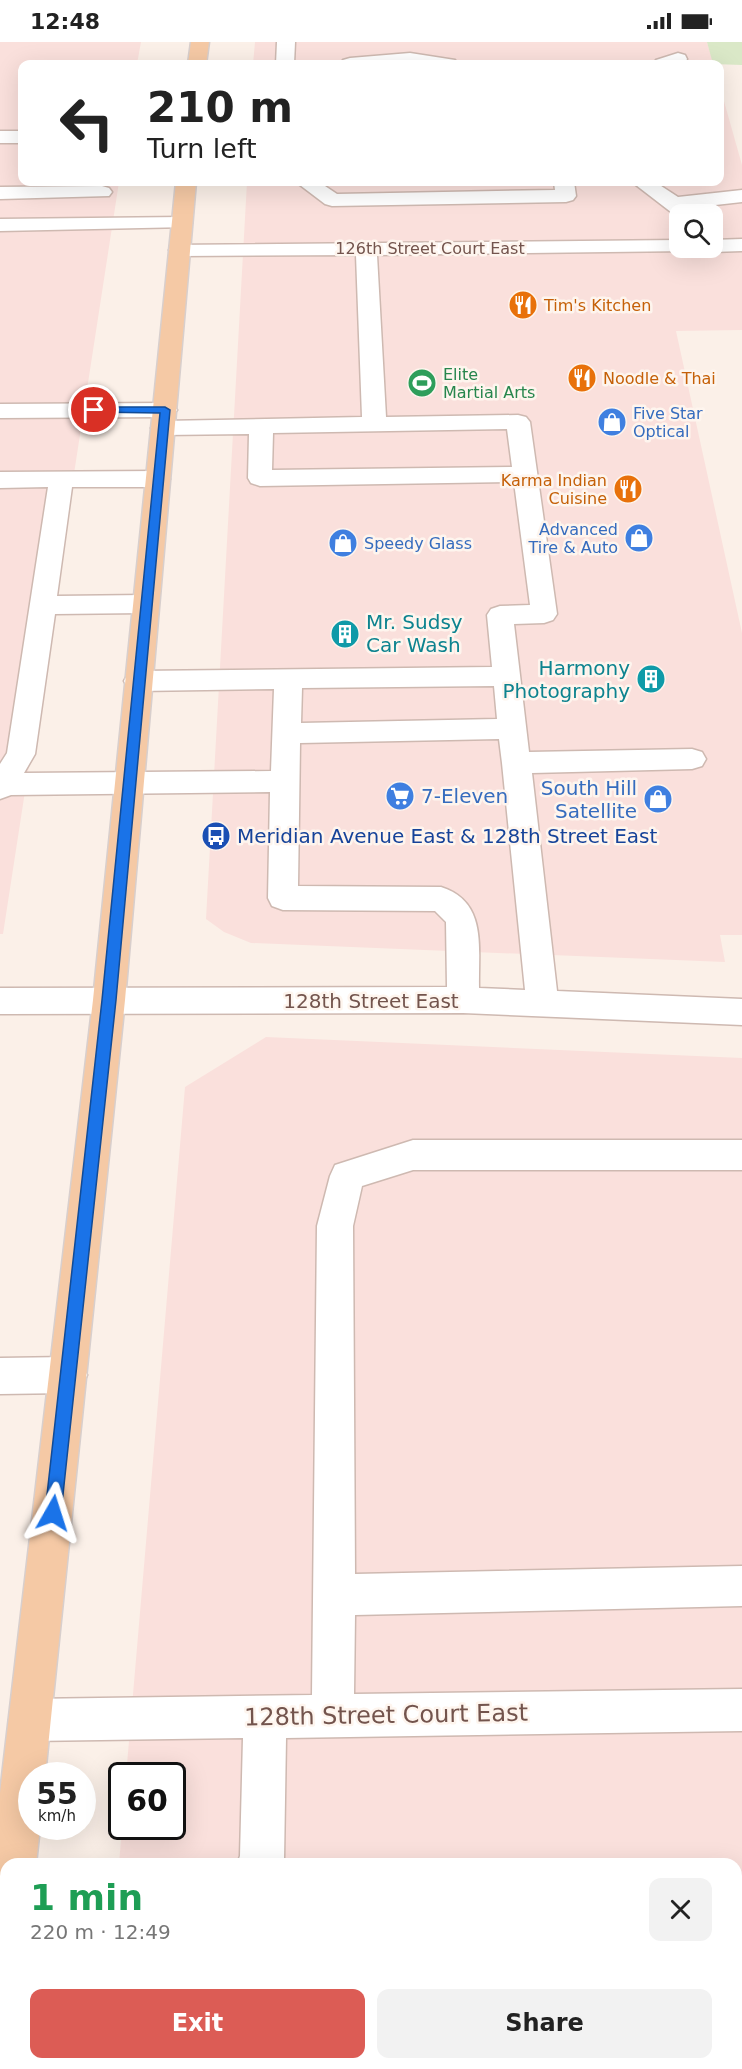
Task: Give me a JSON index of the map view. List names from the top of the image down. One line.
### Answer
{"streets":{"street":["126th Street Court East","128th Street East","128th Street Court East"]},"places":{"restaurant":["Tim's Kitchen","Noodle & Thai","Karma Indian Cuisine"],"sports":["Elite Martial Arts"],"shop":["Five Star Optical","Advanced Tire & Auto","Speedy Glass","South Hill Satellite"],"building":["Mr. Sudsy Car Wash","Harmony Photography"],"supermarket":["7-Eleven"],"bus stop":["Meridian Avenue East & 128th Street East"]},"page":{"status":"12:48","turn":["210 m","Turn left"],"speed":"55 km/h","limit":"60","heading":["1 min","220 m · 12:49"],"buttons":["Exit","Share"]}}
